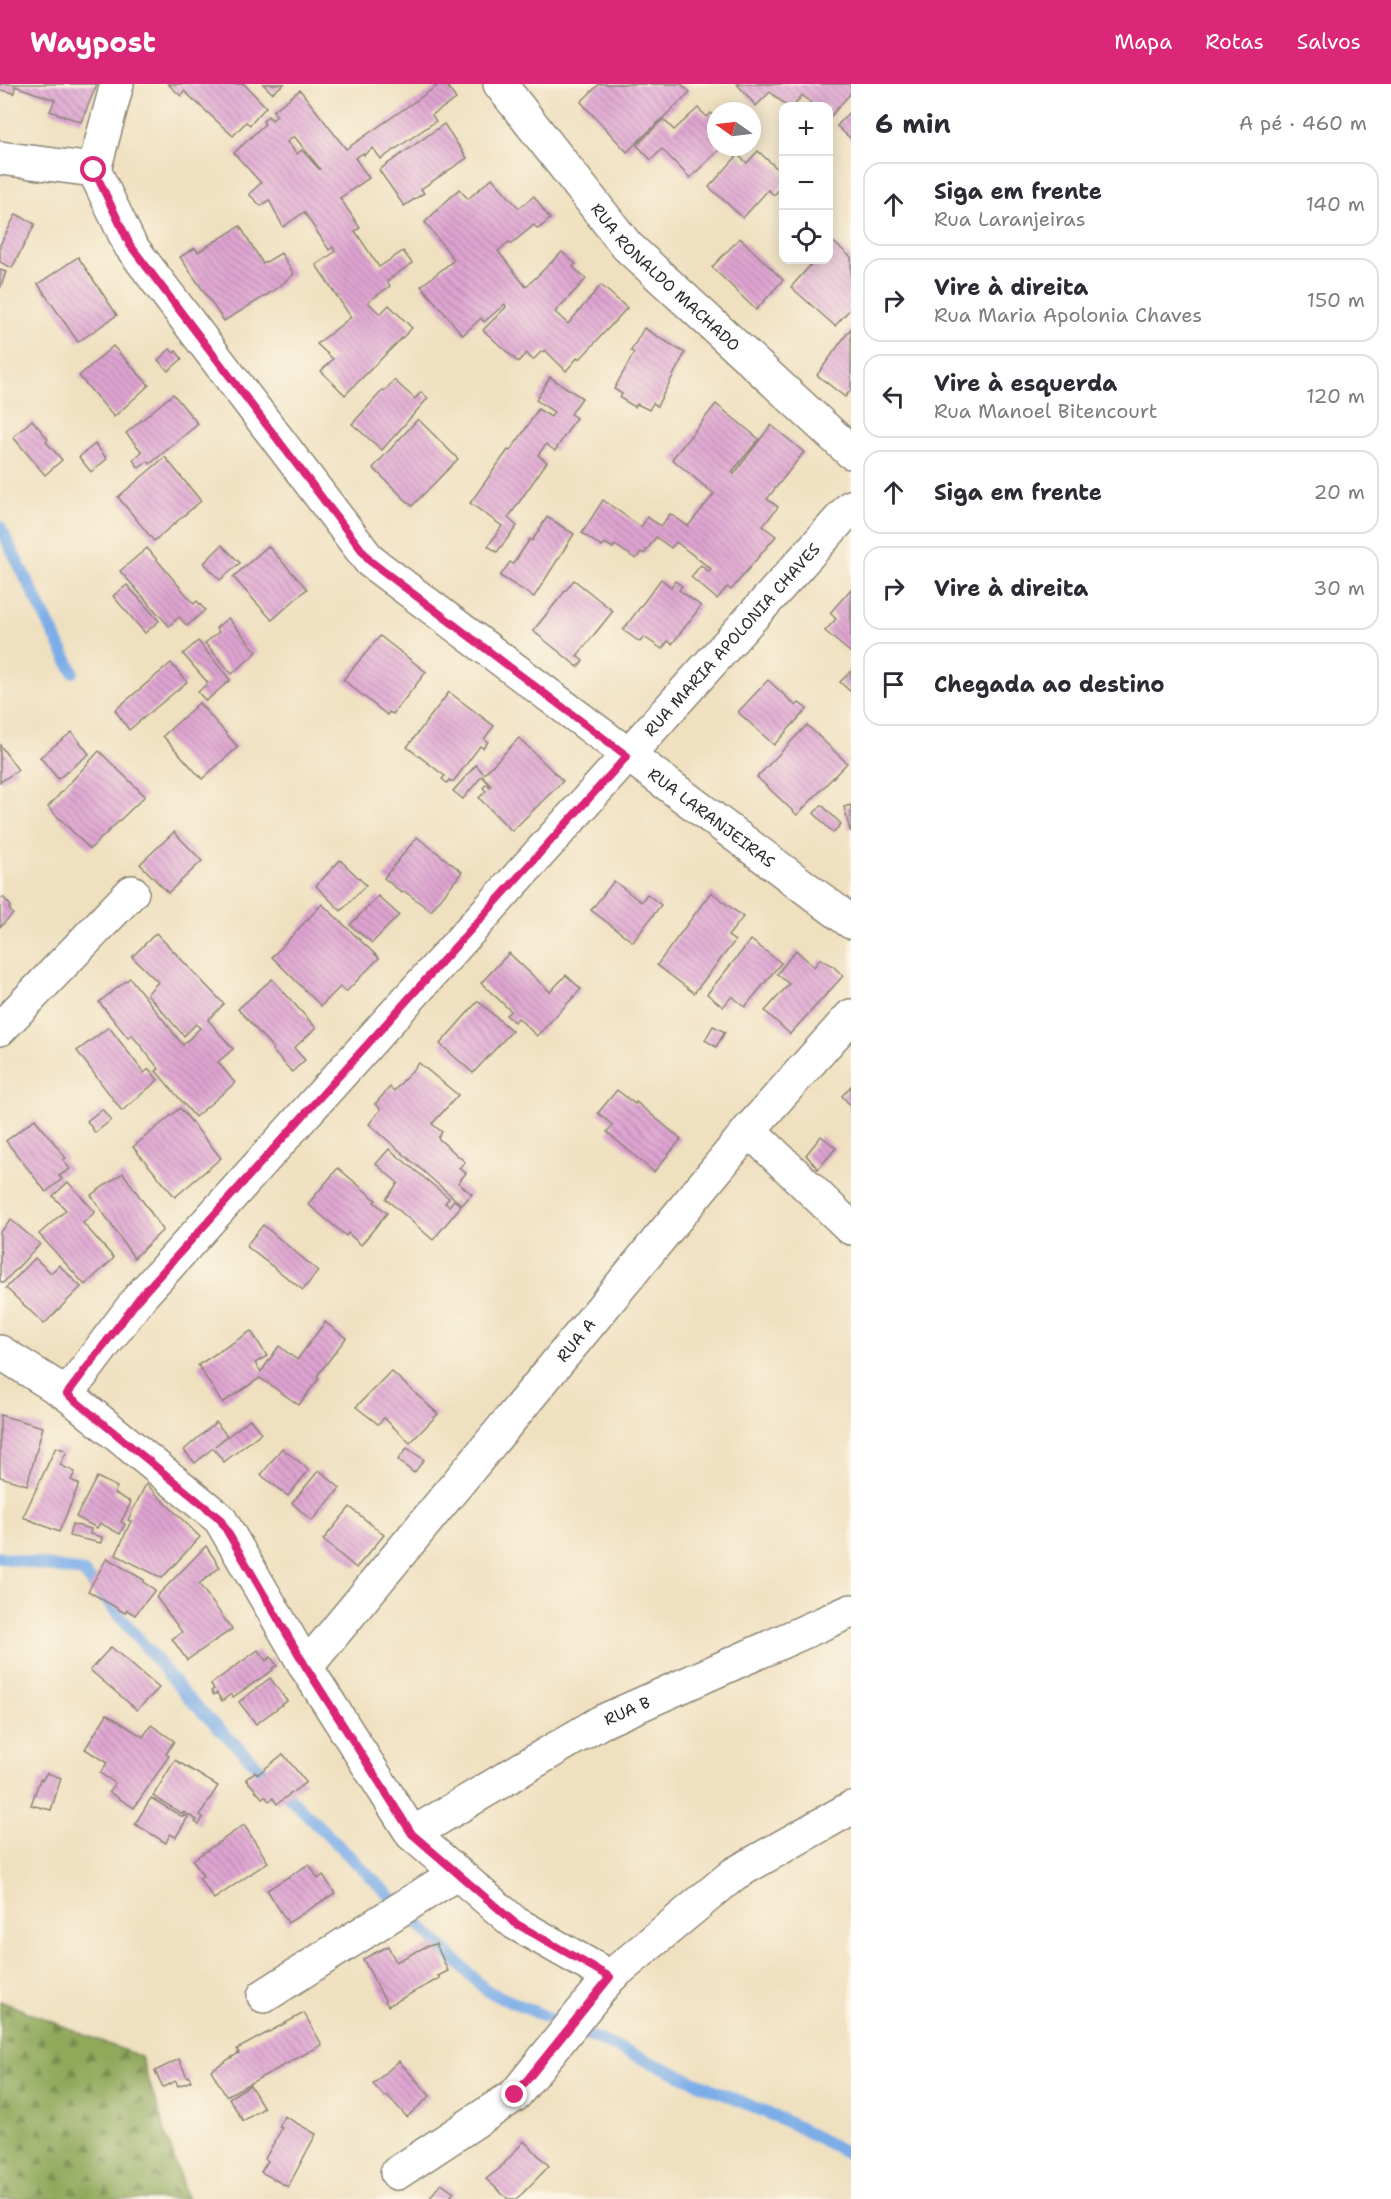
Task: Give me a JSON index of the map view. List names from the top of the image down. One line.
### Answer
{"streets":{"street":["RUA RONALDO MACHADO","RUA MARIA APOLONIA CHAVES","RUA LARANJEIRAS","RUA A","RUA B"]},"crossings":[["RUA MARIA APOLONIA CHAVES","RUA LARANJEIRAS"]],"north":"left","page":{"header":"Waypost","nav":["Mapa","Rotas","Salvos"],"heading":["6 min","A pé · 460 m"],"map_buttons":["+","−"],"list":[["Siga em frente","Rua Laranjeiras","140 m"],["Vire à direita","Rua Maria Apolonia Chaves","150 m"],["Vire à esquerda","Rua Manoel Bitencourt","120 m"],["Siga em frente","20 m"],["Vire à direita","30 m"],"Chegada ao destino"]}}
